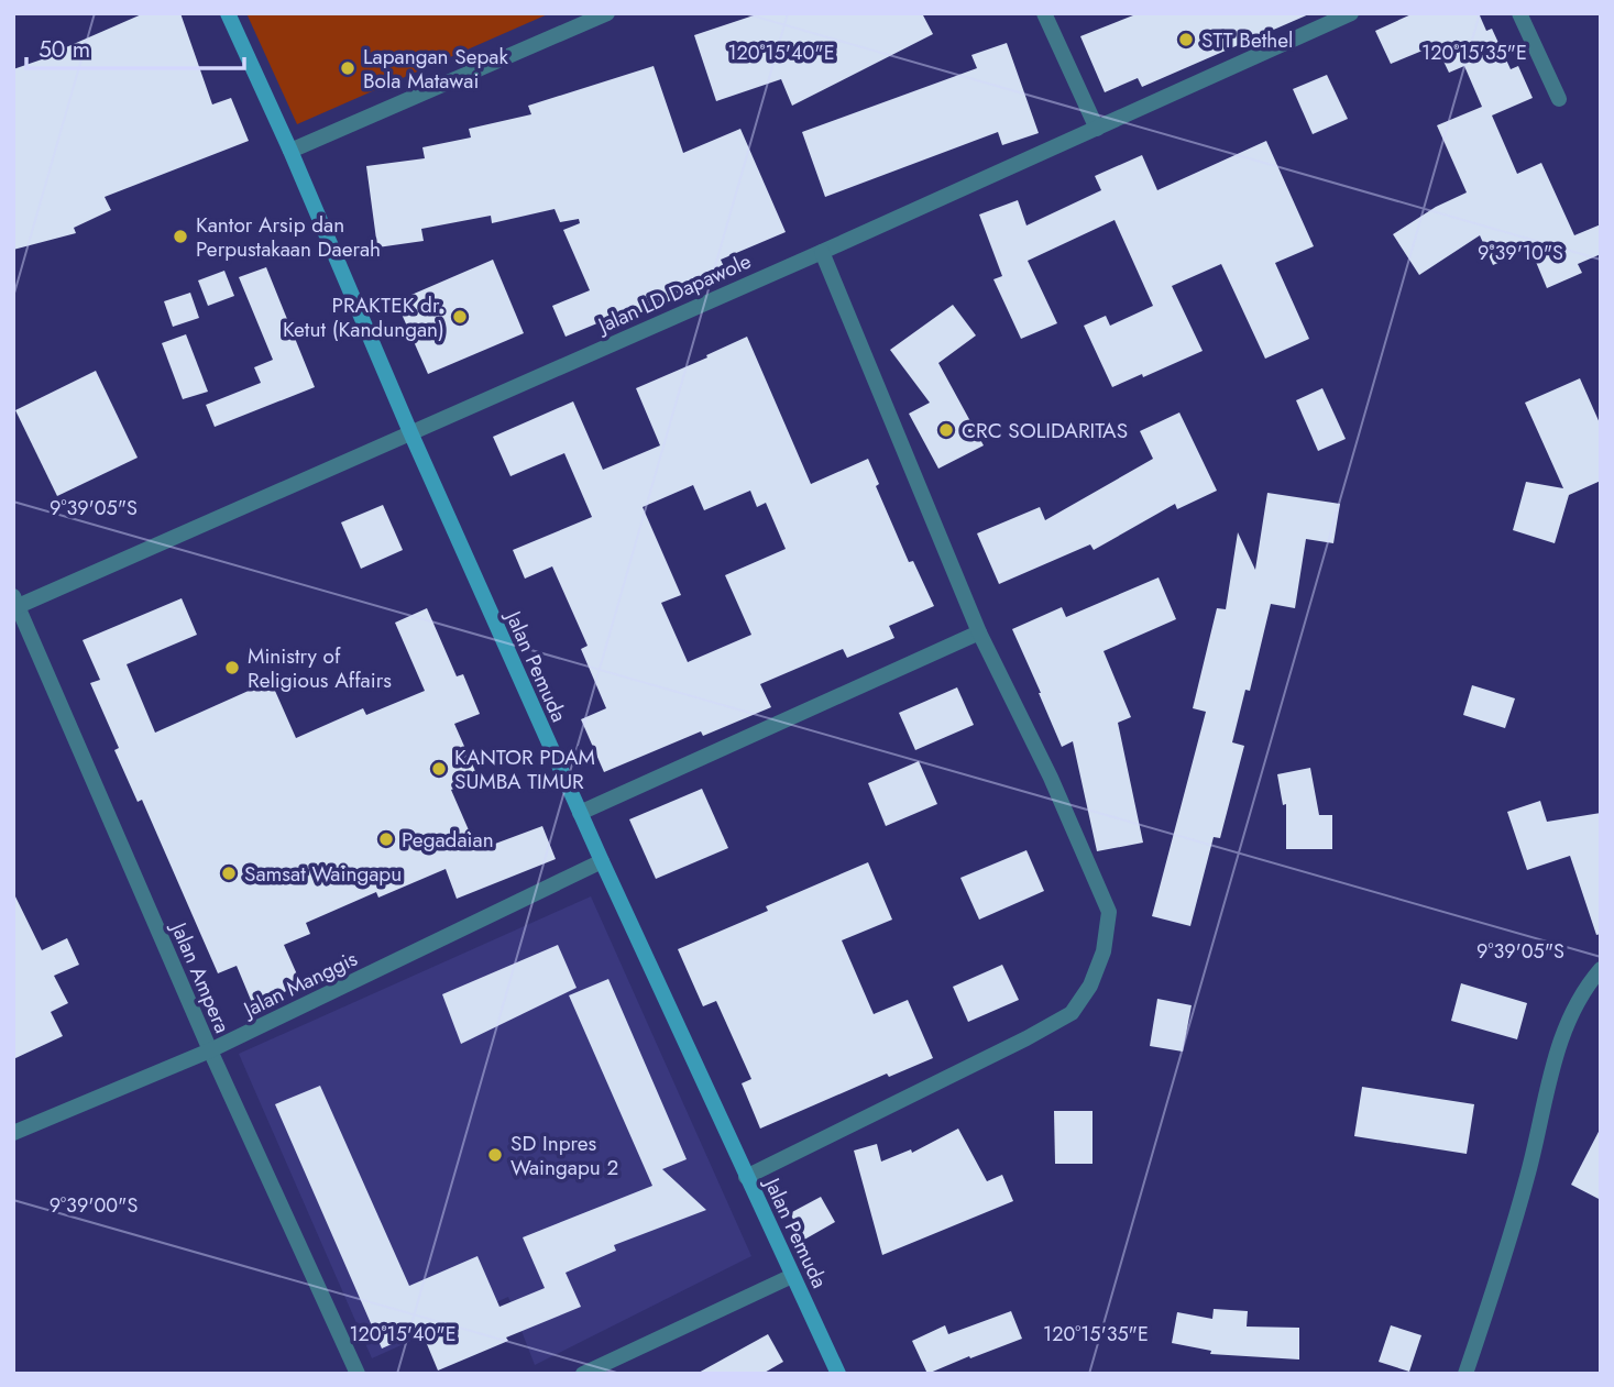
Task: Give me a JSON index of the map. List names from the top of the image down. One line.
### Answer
{"streets":{"street":["Jalan LD Dapawole","Jalan Pemuda","Jalan Ampera","Jalan Manggis"]},"crossings":[["Jalan LD Dapawole","Jalan Pemuda"],["Jalan LD Dapawole","Jalan Ampera"],["Jalan Pemuda","Jalan Manggis"],["Jalan Ampera","Jalan Manggis"]],"places":["STT Bethel","Lapangan Sepak Bola Matawai","Kantor Arsip dan Perpustakaan Daerah","PRAKTEK dr. Ketut (Kandungan)","CRC SOLIDARITAS","Ministry of Religious Affairs","KANTOR PDAM SUMBA TIMUR","Pegadaian","Samsat Waingapu","SD Inpres Waingapu 2"],"scale_bar":"50 m","coordinates":["120°15'40\"E","120°15'35\"E","9°39'10\"S","9°39'05\"S","9°39'00\"S"]}
